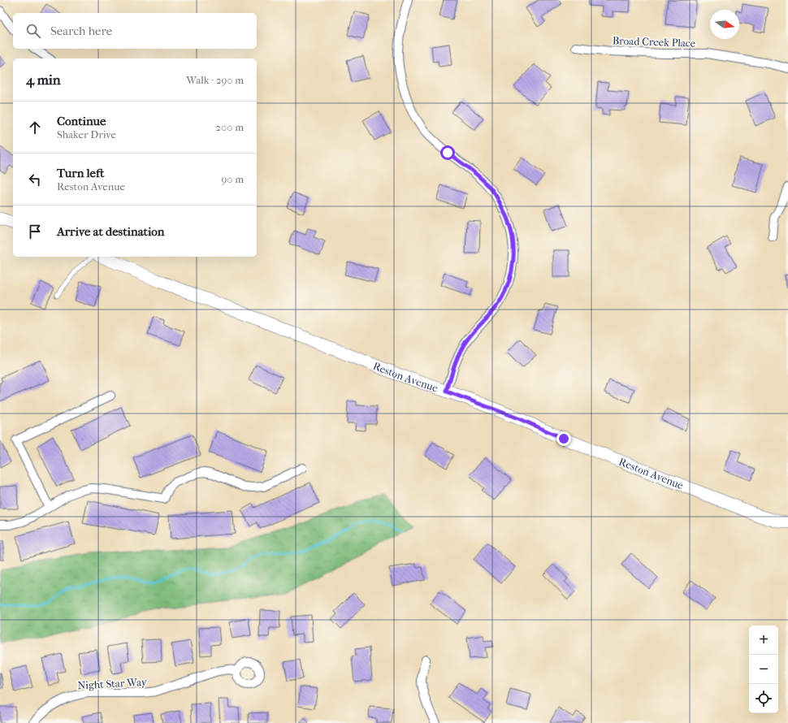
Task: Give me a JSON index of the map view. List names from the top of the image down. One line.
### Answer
{"streets":{"street":["Broad Creek Place","Reston Avenue","Night Star Way"]},"north":"right","page":{"search":"Search here","heading":["4 min","Walk · 290 m"],"list":[["Continue","Shaker Drive","200 m"],["Turn left","Reston Avenue","90 m"],"Arrive at destination"],"map_buttons":["+","−"]}}
